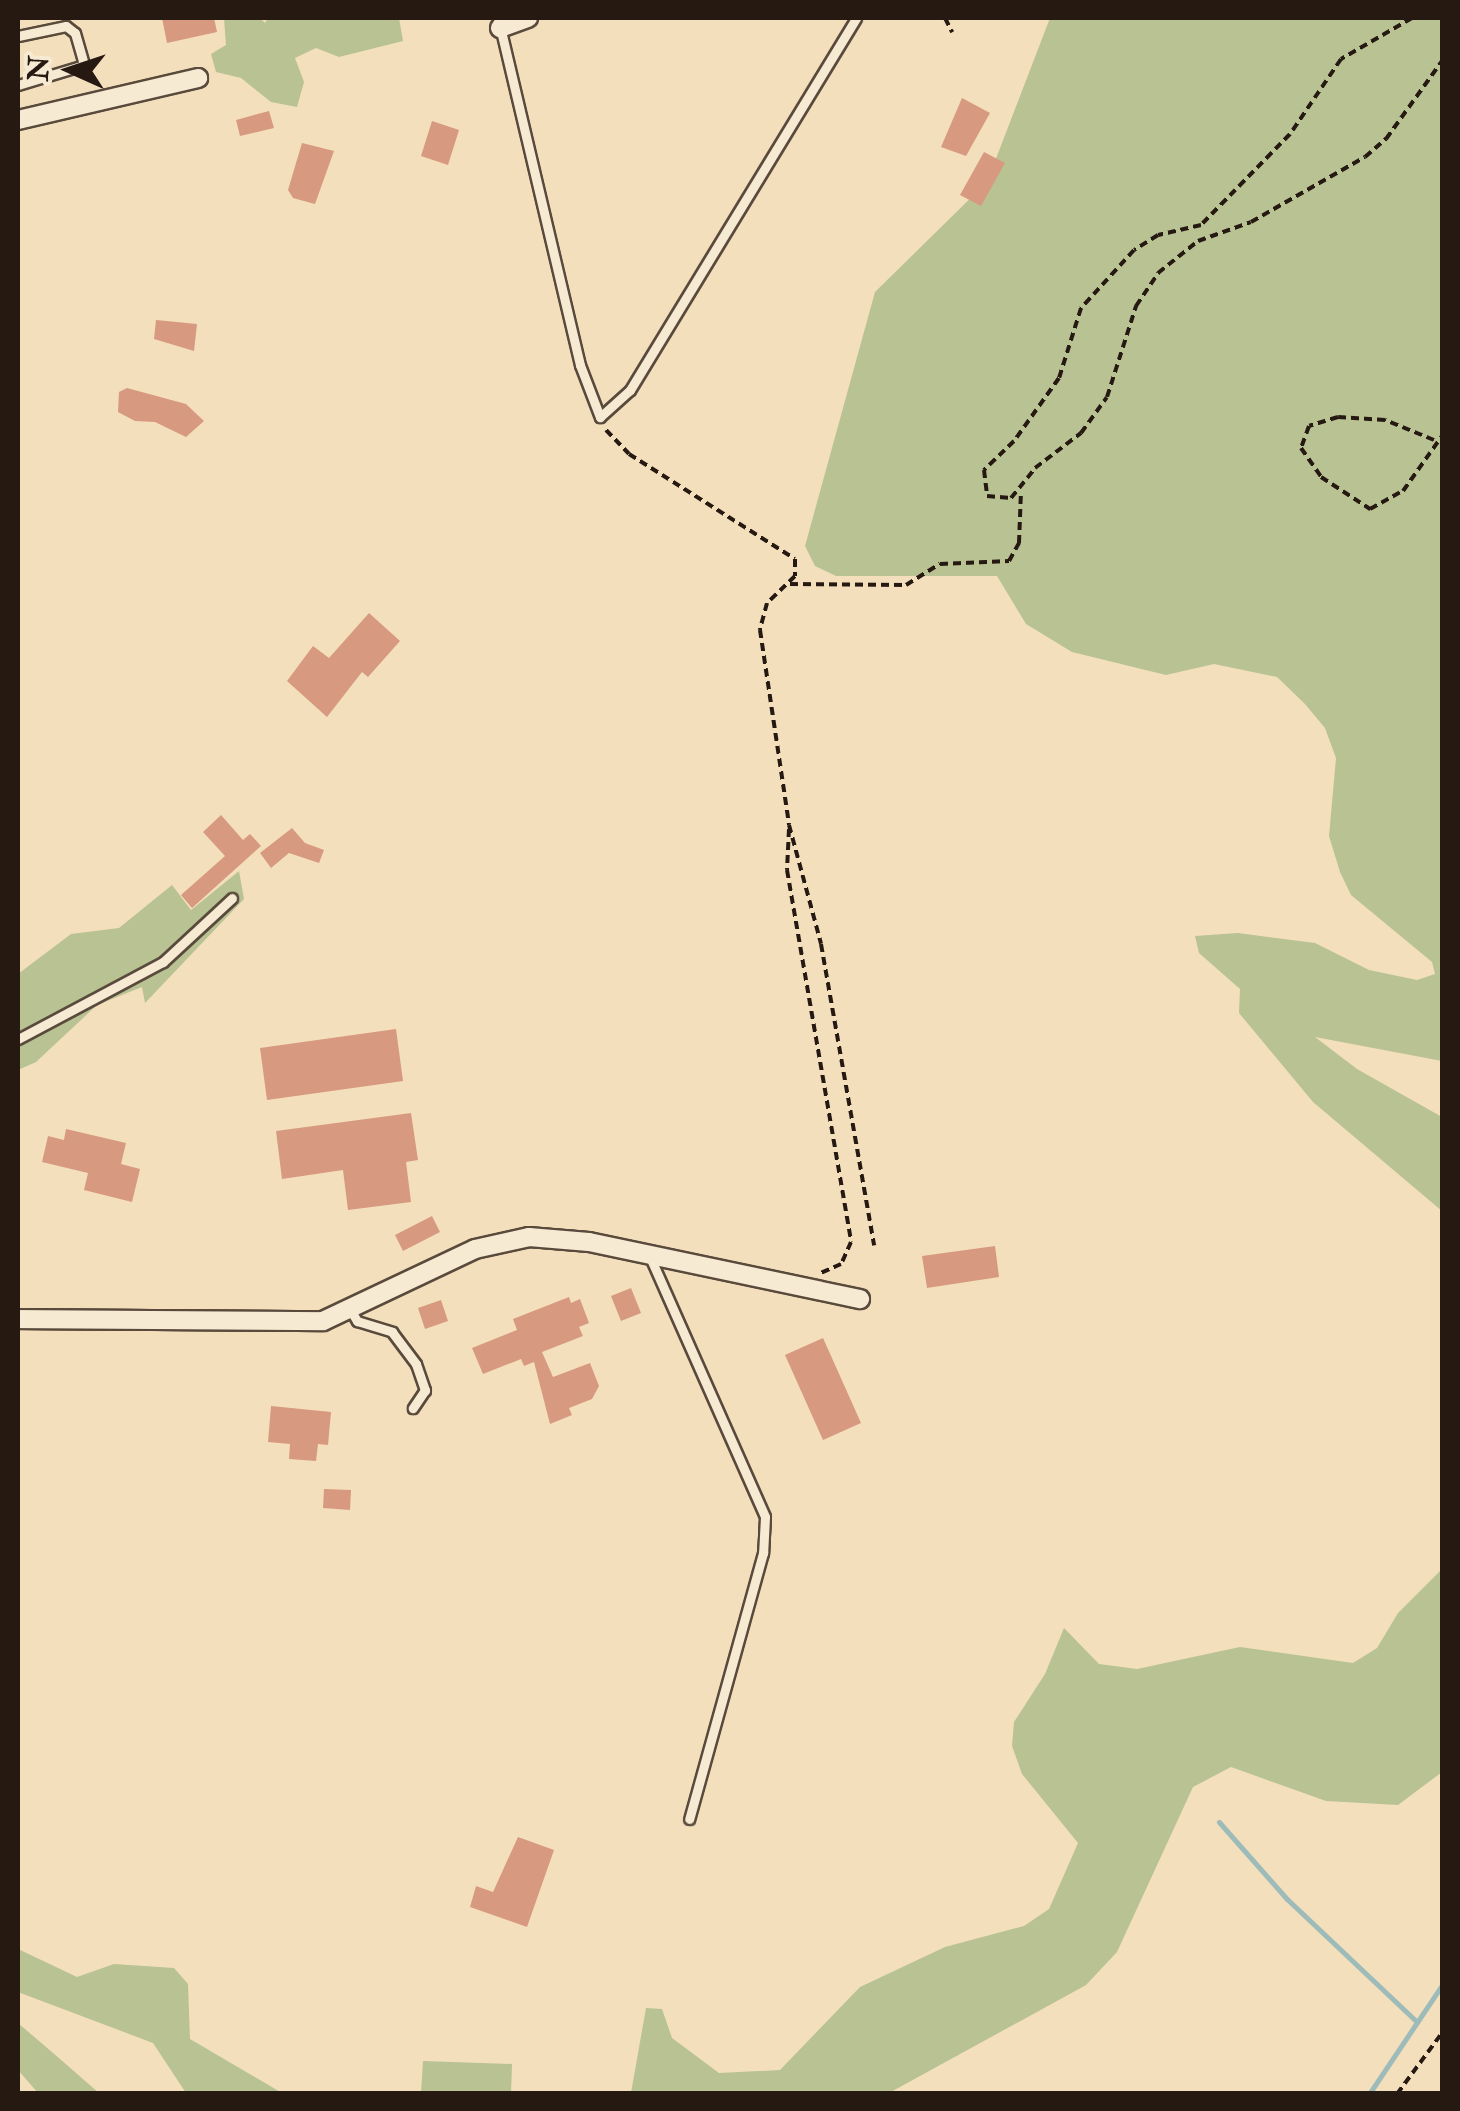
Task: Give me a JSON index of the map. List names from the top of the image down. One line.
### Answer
{"north":"left"}
